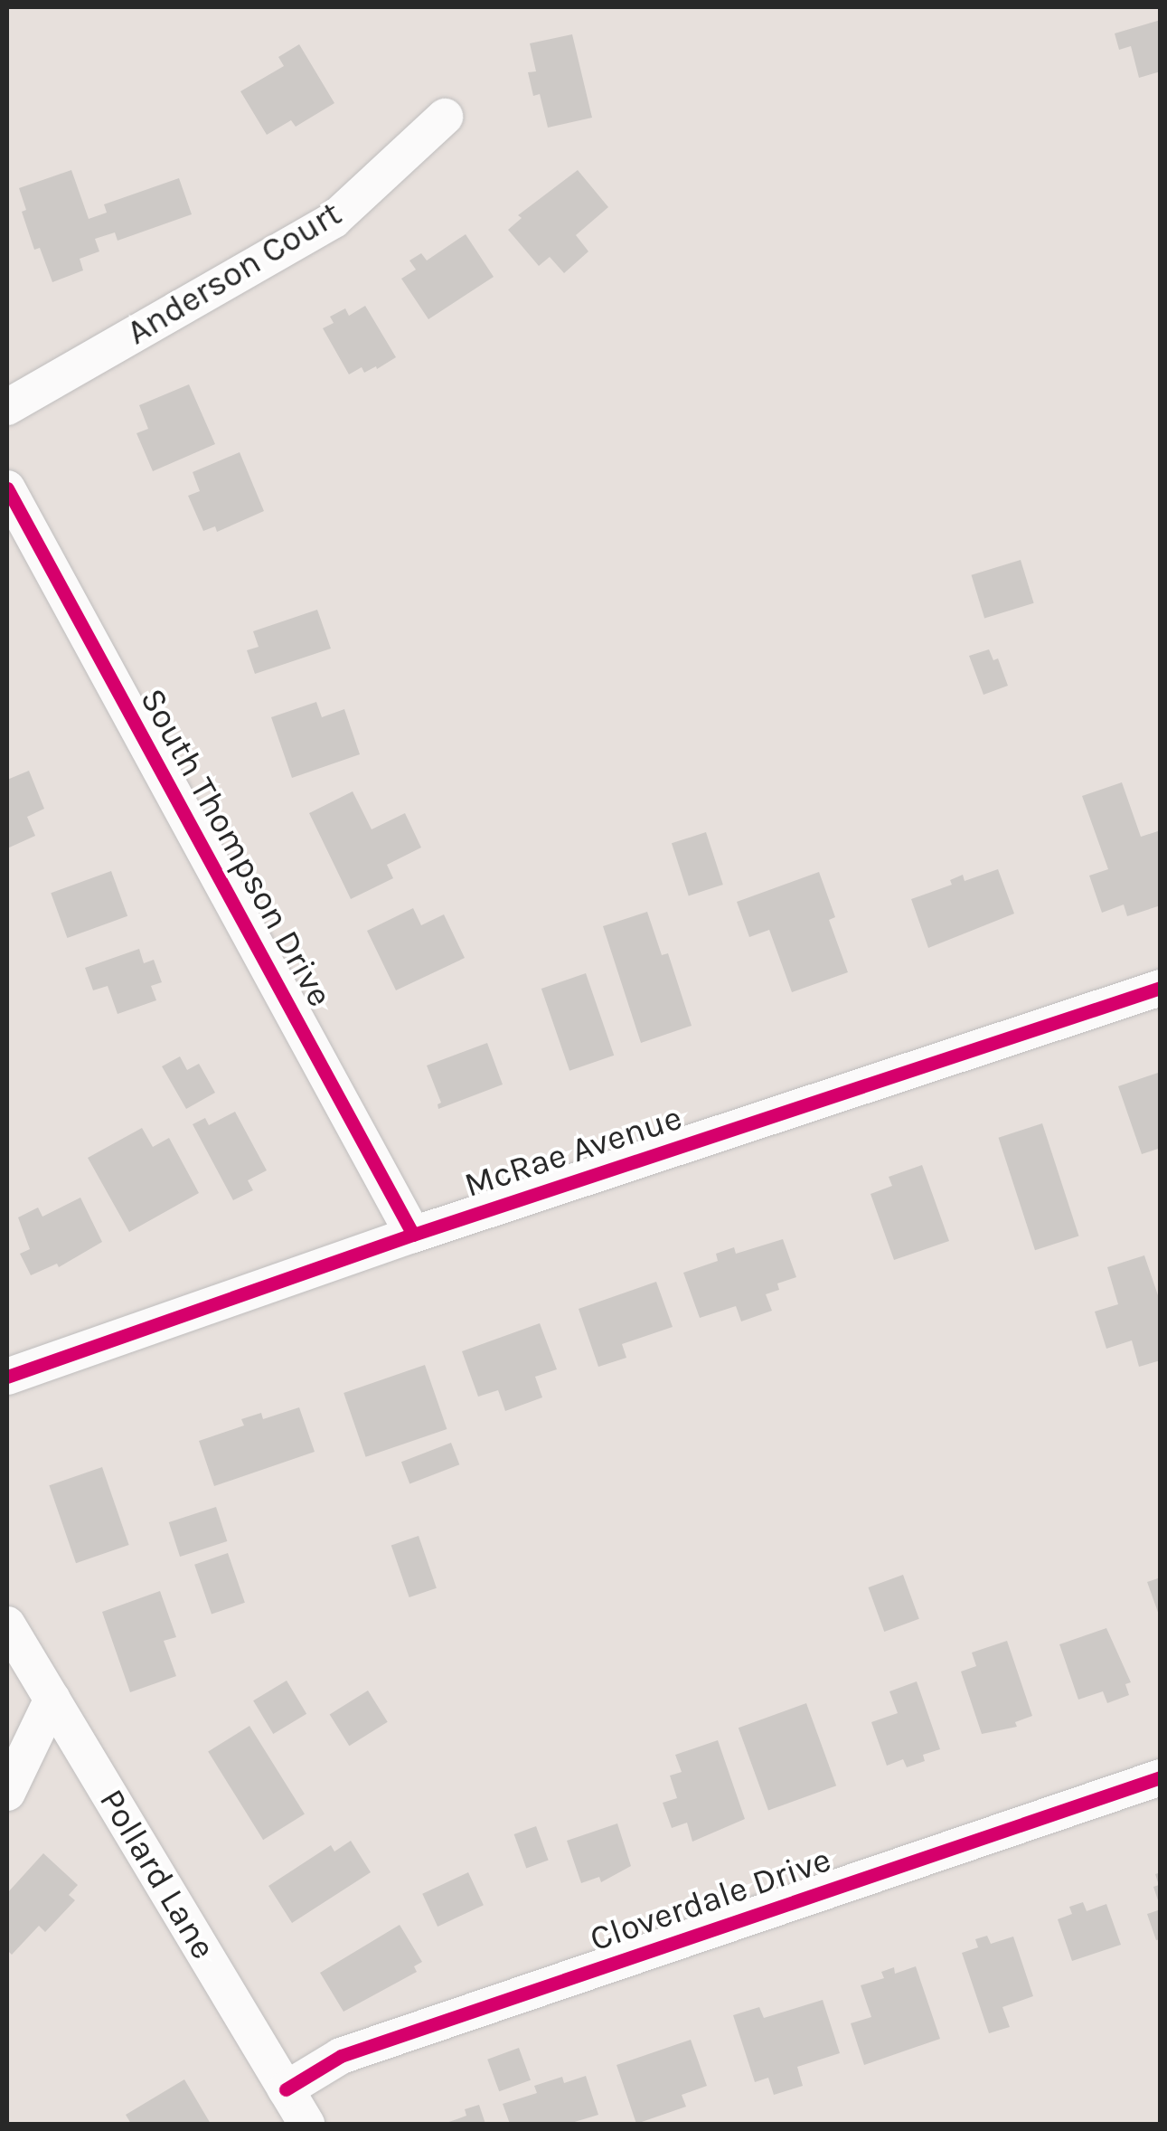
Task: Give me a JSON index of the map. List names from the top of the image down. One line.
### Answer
{"streets":{"street":["Anderson Court","South Thompson Drive","McRae Avenue","Pollard Lane","Cloverdale Drive"]},"crossings":[["South Thompson Drive","McRae Avenue"],["Pollard Lane","Cloverdale Drive"]]}
